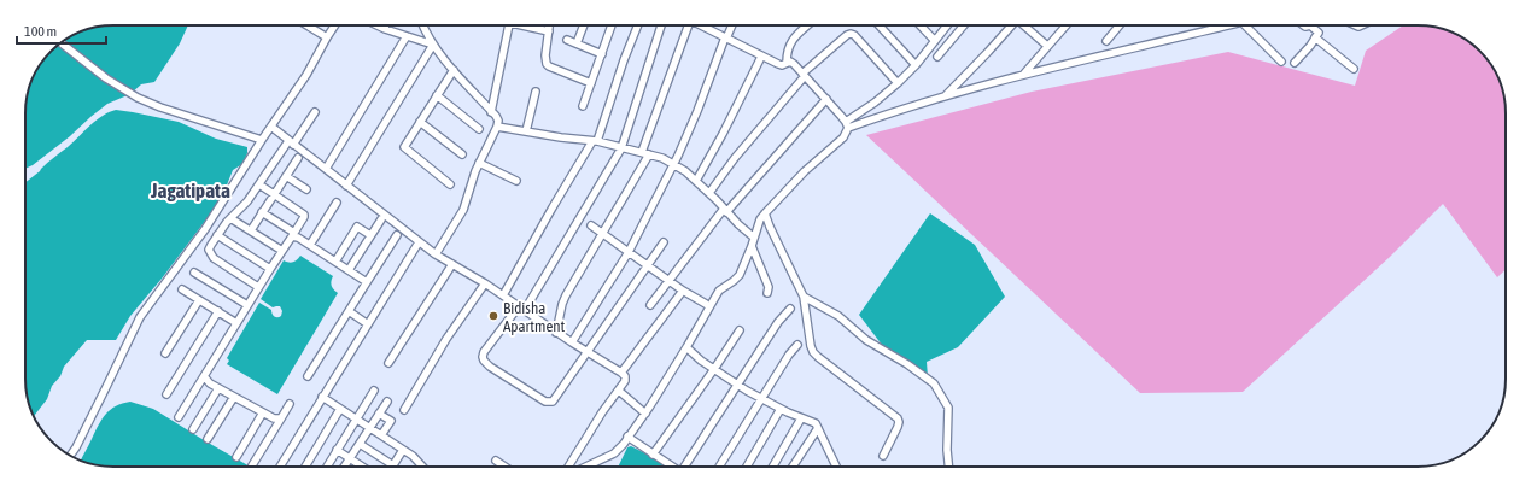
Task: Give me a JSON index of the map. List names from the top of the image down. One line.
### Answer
{"districts":["Jagatipata"],"places":["Bidisha Apartment"],"scale_bar":"100 m"}
